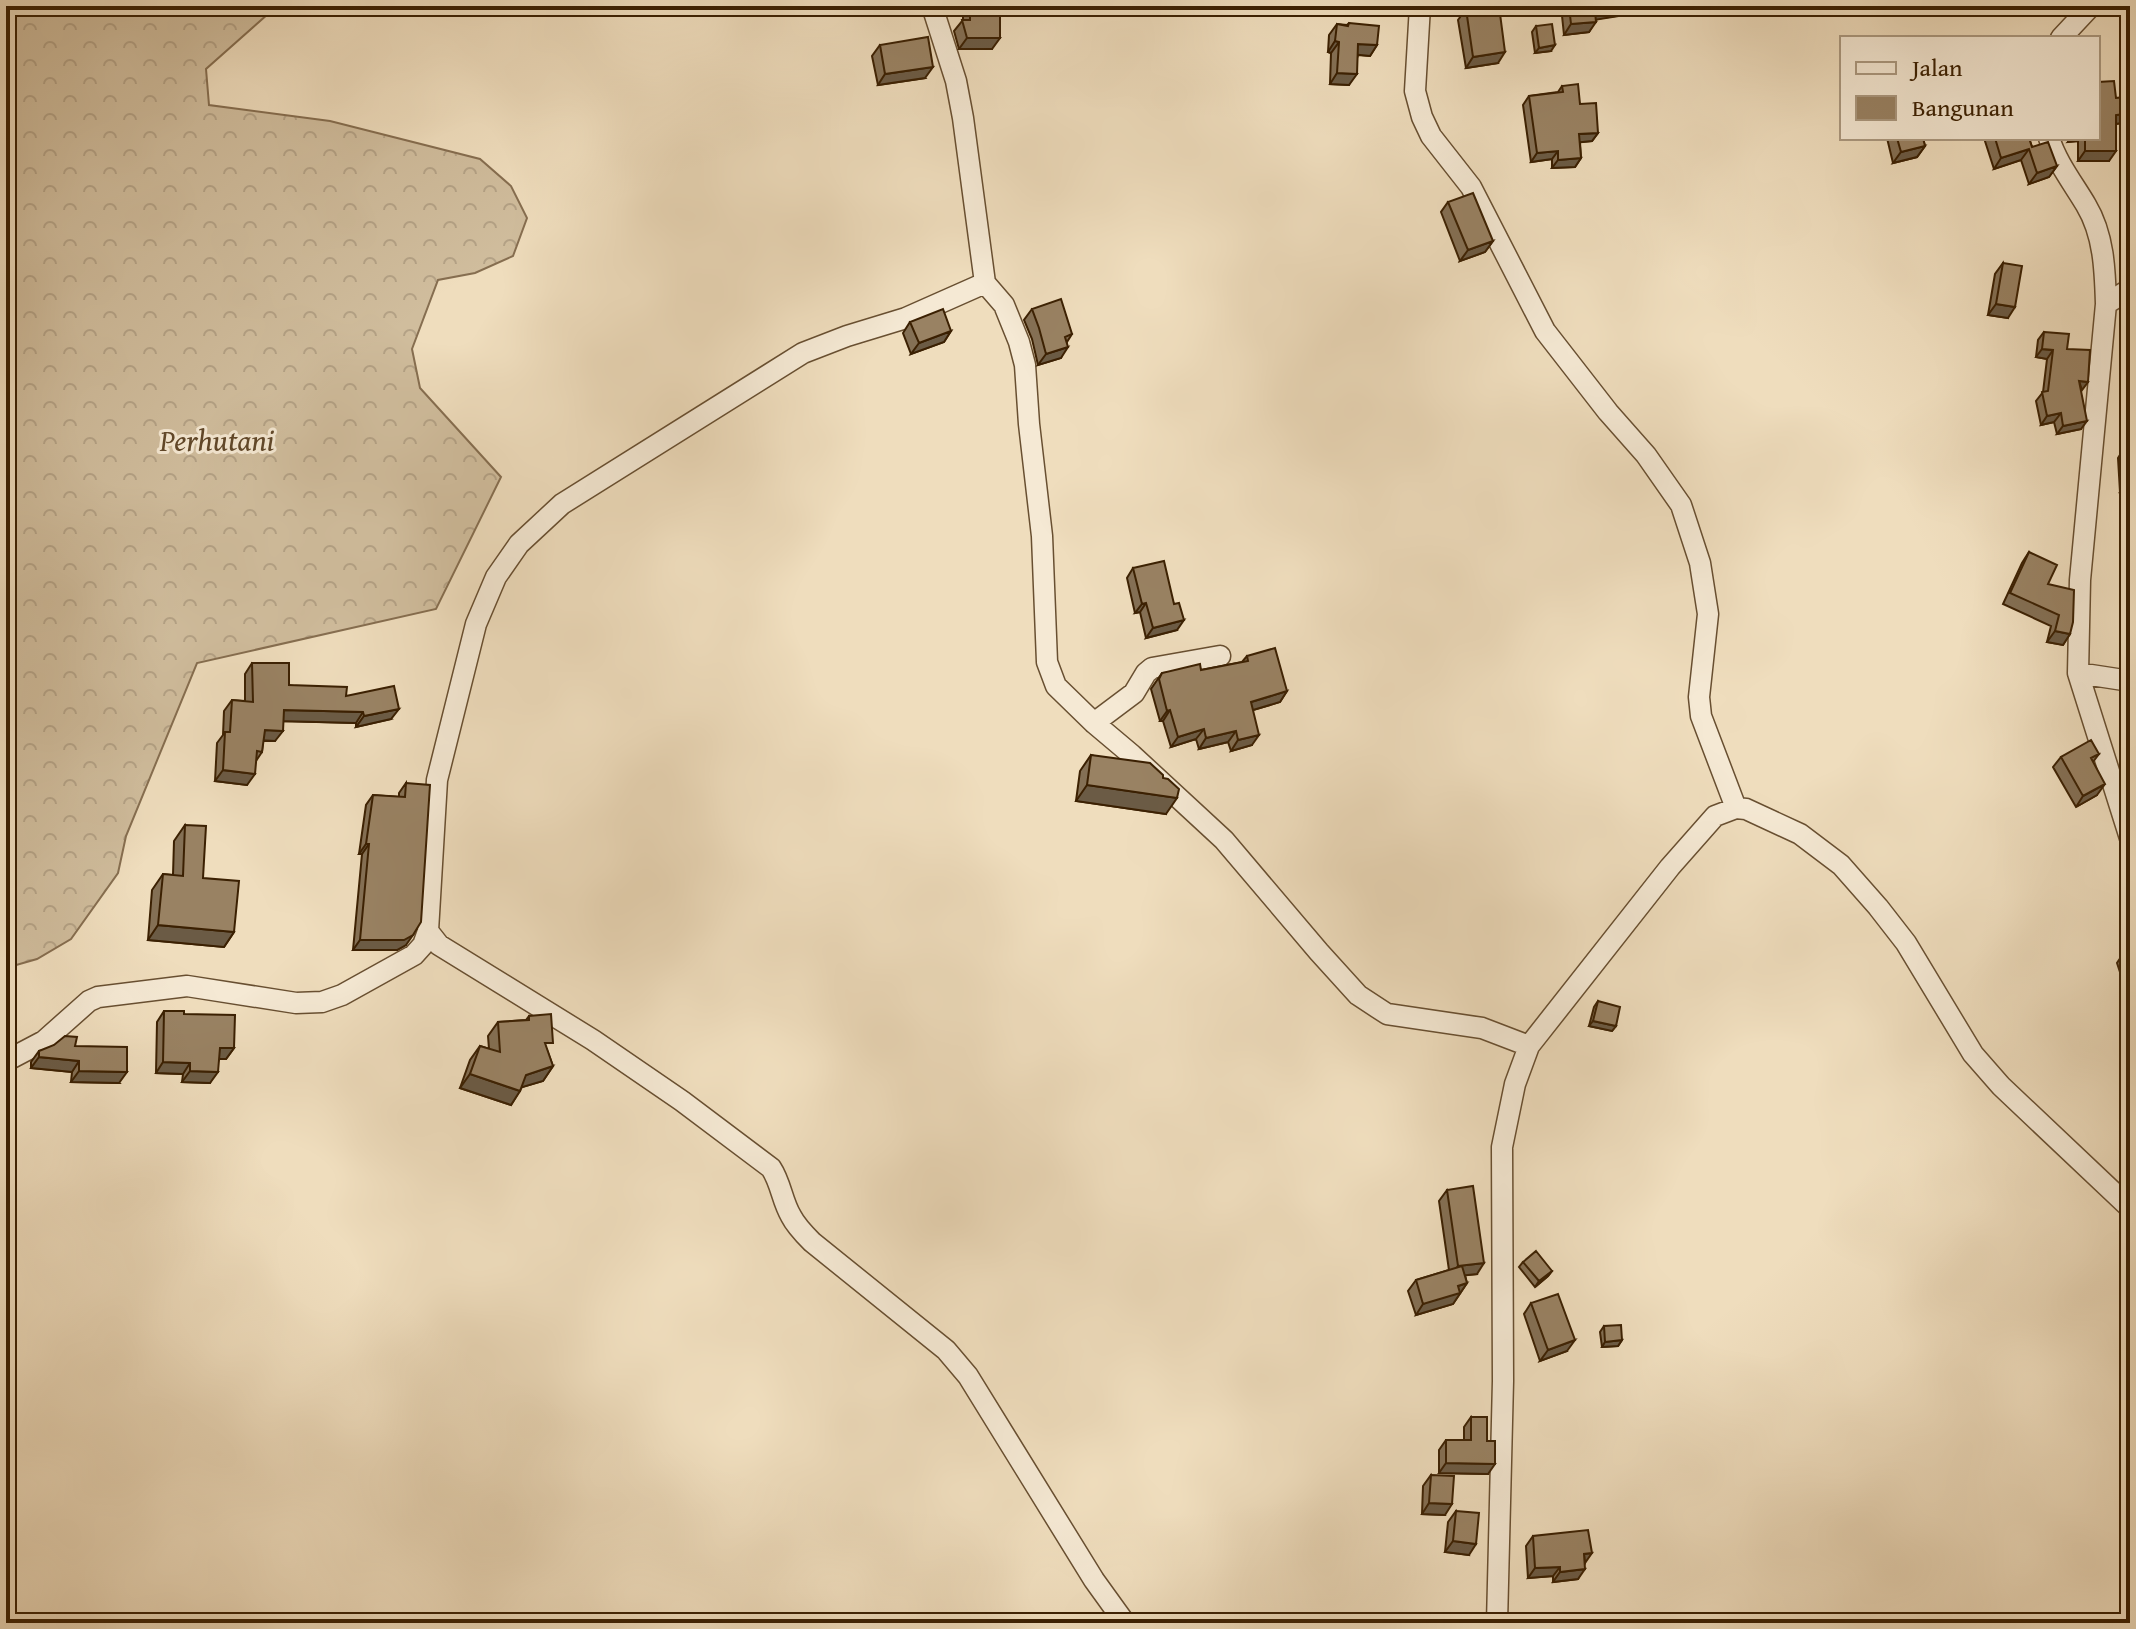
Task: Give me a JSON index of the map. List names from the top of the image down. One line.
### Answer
{"parks":["Perhutani"],"legend":["Jalan","Bangunan"]}
